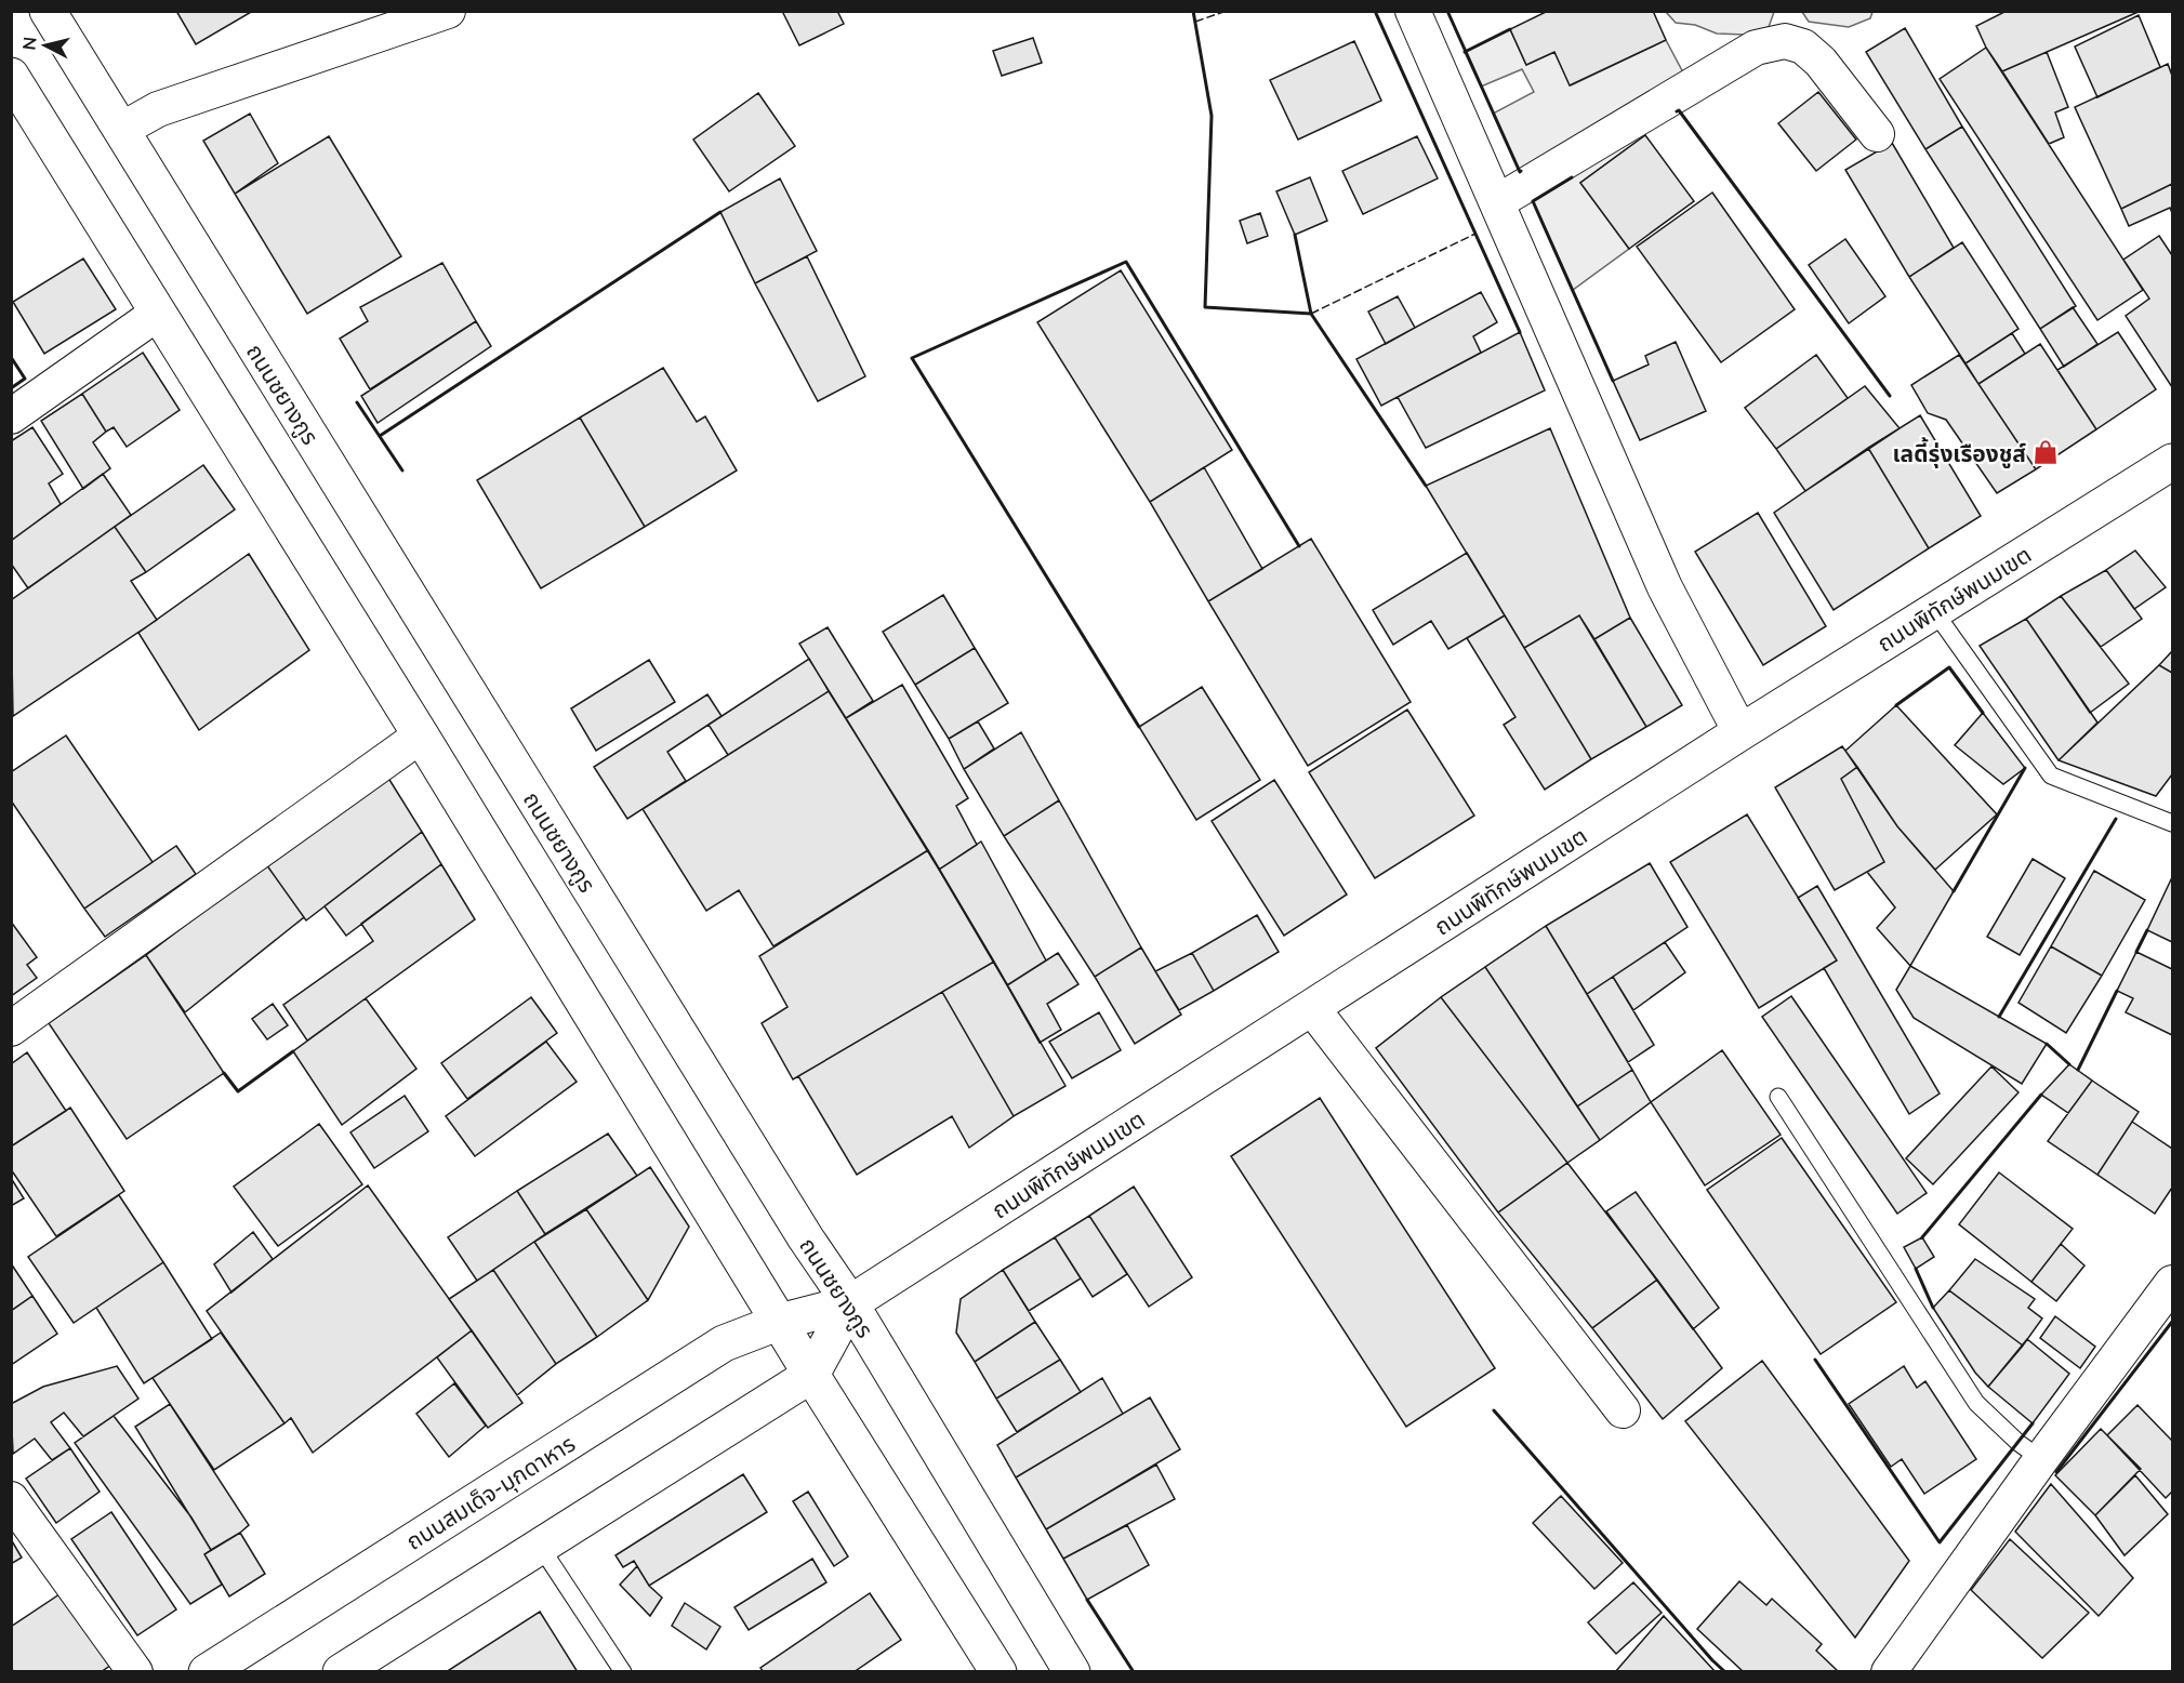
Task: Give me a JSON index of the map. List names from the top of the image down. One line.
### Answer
{"streets":{"main road":["ถนนชยางกูร","ถนนพิทักษ์พนมเขต","ถนนสมเด็จ-มุกดาหาร"]},"crossings":[["ถนนชยางกูร","ถนนพิทักษ์พนมเขต"],["ถนนชยางกูร","ถนนสมเด็จ-มุกดาหาร"],["ถนนพิทักษ์พนมเขต","ถนนสมเด็จ-มุกดาหาร"]],"places":{"shop":["เลดี้รุ่งเรืองชูส์"]},"north":"left"}
